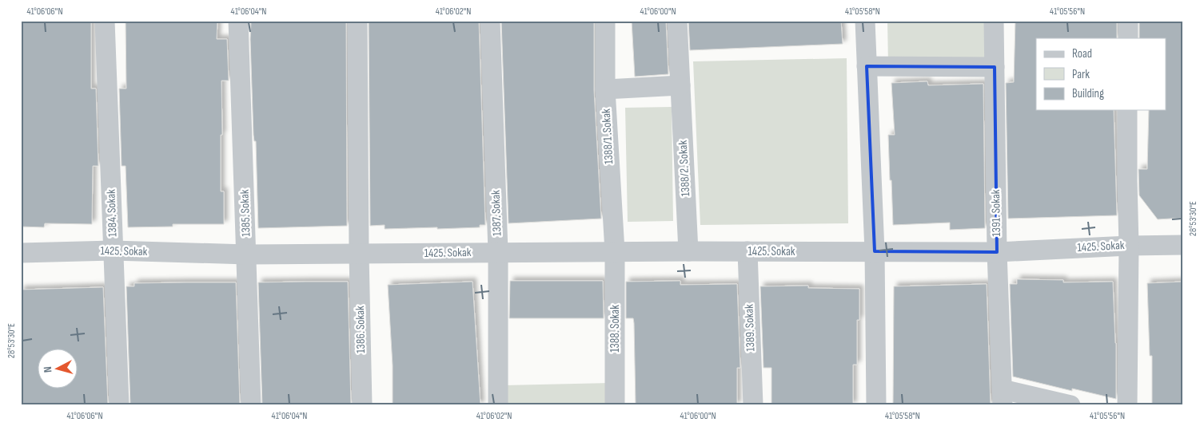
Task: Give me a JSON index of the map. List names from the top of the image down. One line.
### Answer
{"streets":{"street":["1388/1 .Sokak","1388/2. Sokak","1384. Sokak","1385. Sokak","1387. Sokak","1391. Sokak","1425. Sokak","1389. Sokak","1388. Sokak","1386. Sokak"]},"crossings":[["1388/1 .Sokak","1425. Sokak"],["1388/1 .Sokak","1388. Sokak"],["1388/2. Sokak","1425. Sokak"],["1384. Sokak","1425. Sokak"],["1385. Sokak","1425. Sokak"],["1387. Sokak","1425. Sokak"],["1391. Sokak","1425. Sokak"],["1425. Sokak","1389. Sokak"],["1425. Sokak","1388. Sokak"],["1425. Sokak","1386. Sokak"]],"legend":["Road","Park","Building"],"north":"left","coordinates":["41°06'06\"N","41°06'04\"N","41°06'02\"N","41°06'00\"N","41°05'58\"N","41°05'56\"N","28°53'30\"E"]}
